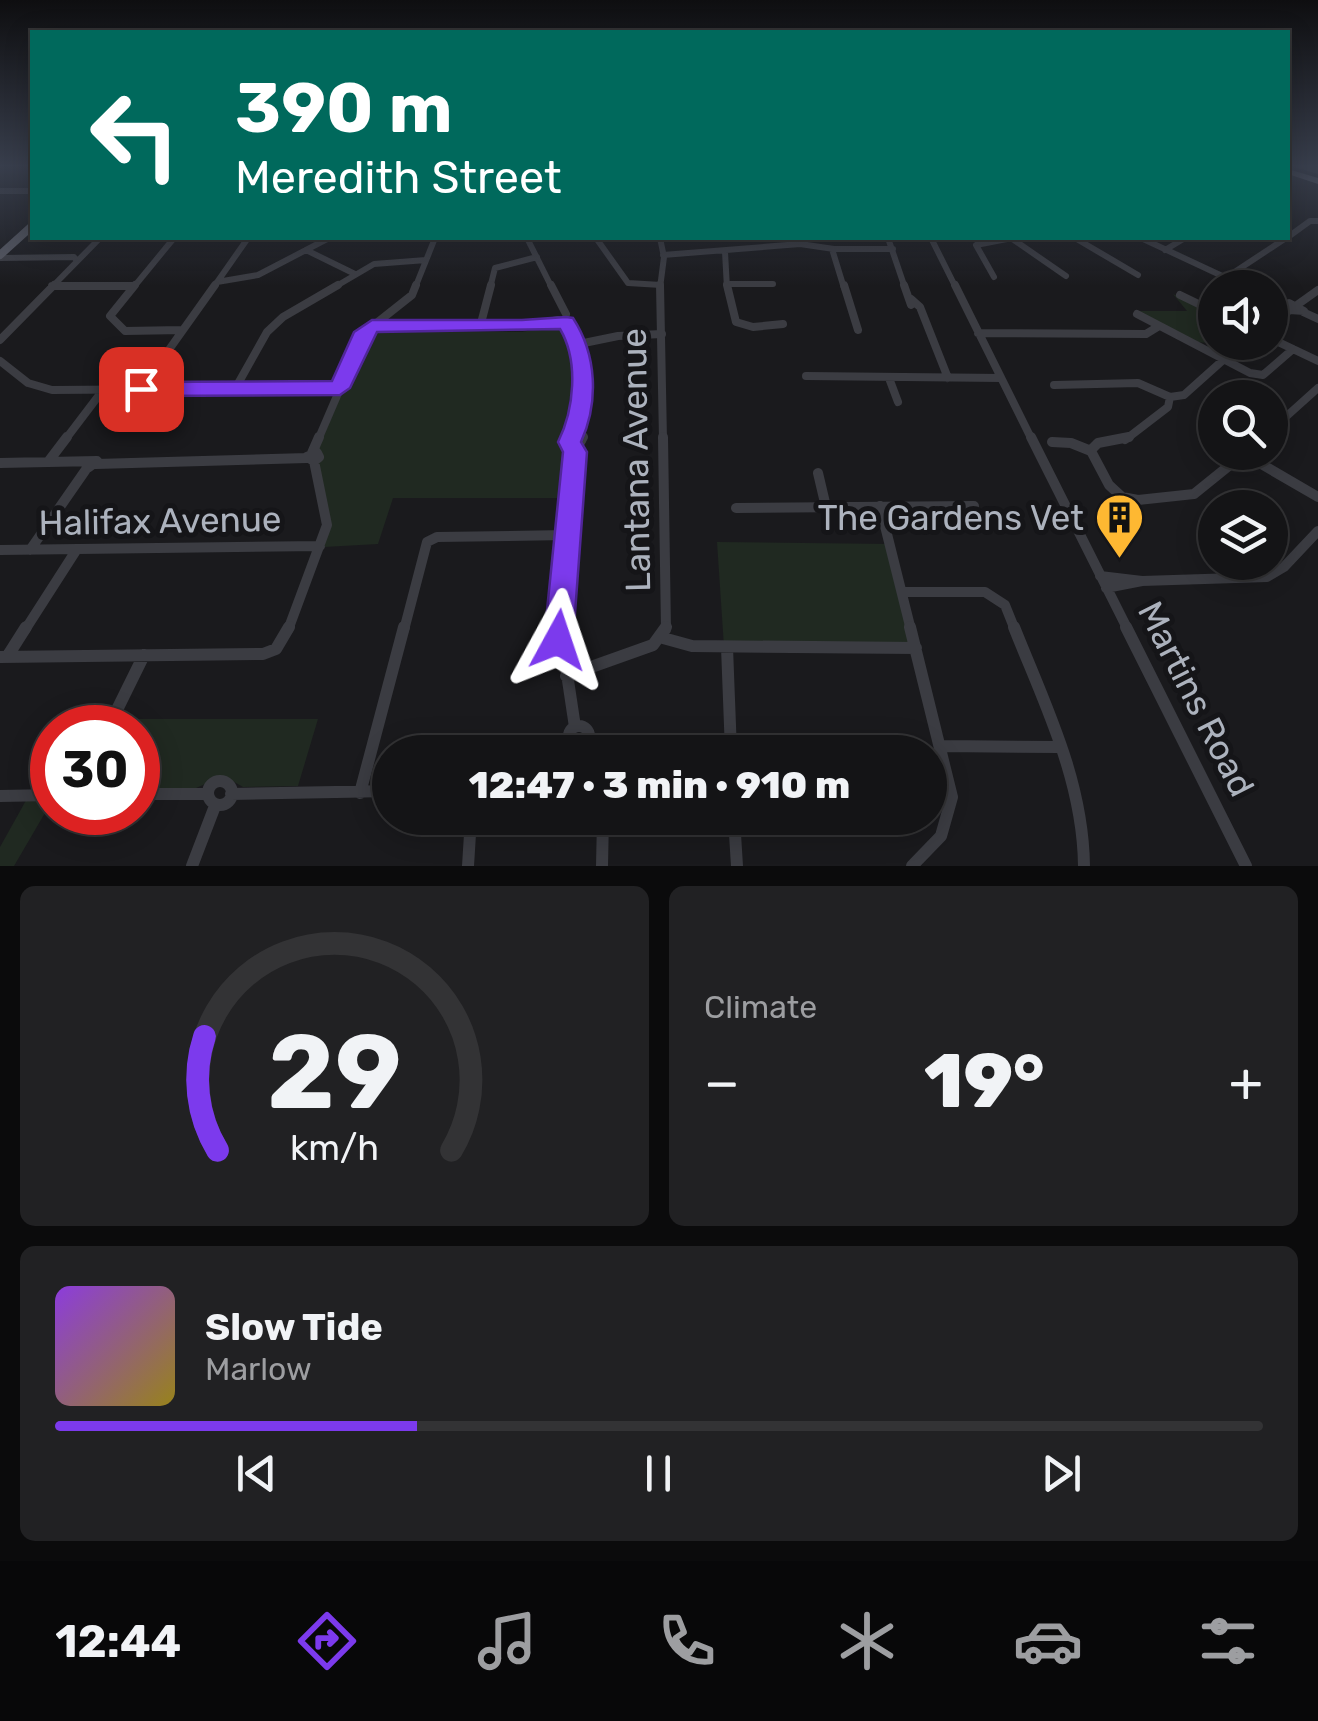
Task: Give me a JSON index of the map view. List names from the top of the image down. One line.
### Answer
{"streets":{"street":["Lantana Avenue","Halifax Avenue","Martins Road"]},"places":{"building":["The Gardens Vet"]},"page":{"turn":["390 m","Meredith Street"],"limit":"30","trip":"12:47 · 3 min · 910 m","tile":"Climate","heat":["−","19°","+"],"song":["Slow Tide","Marlow"],"tabs":"12:44","gauge":["29","km/h"]}}
